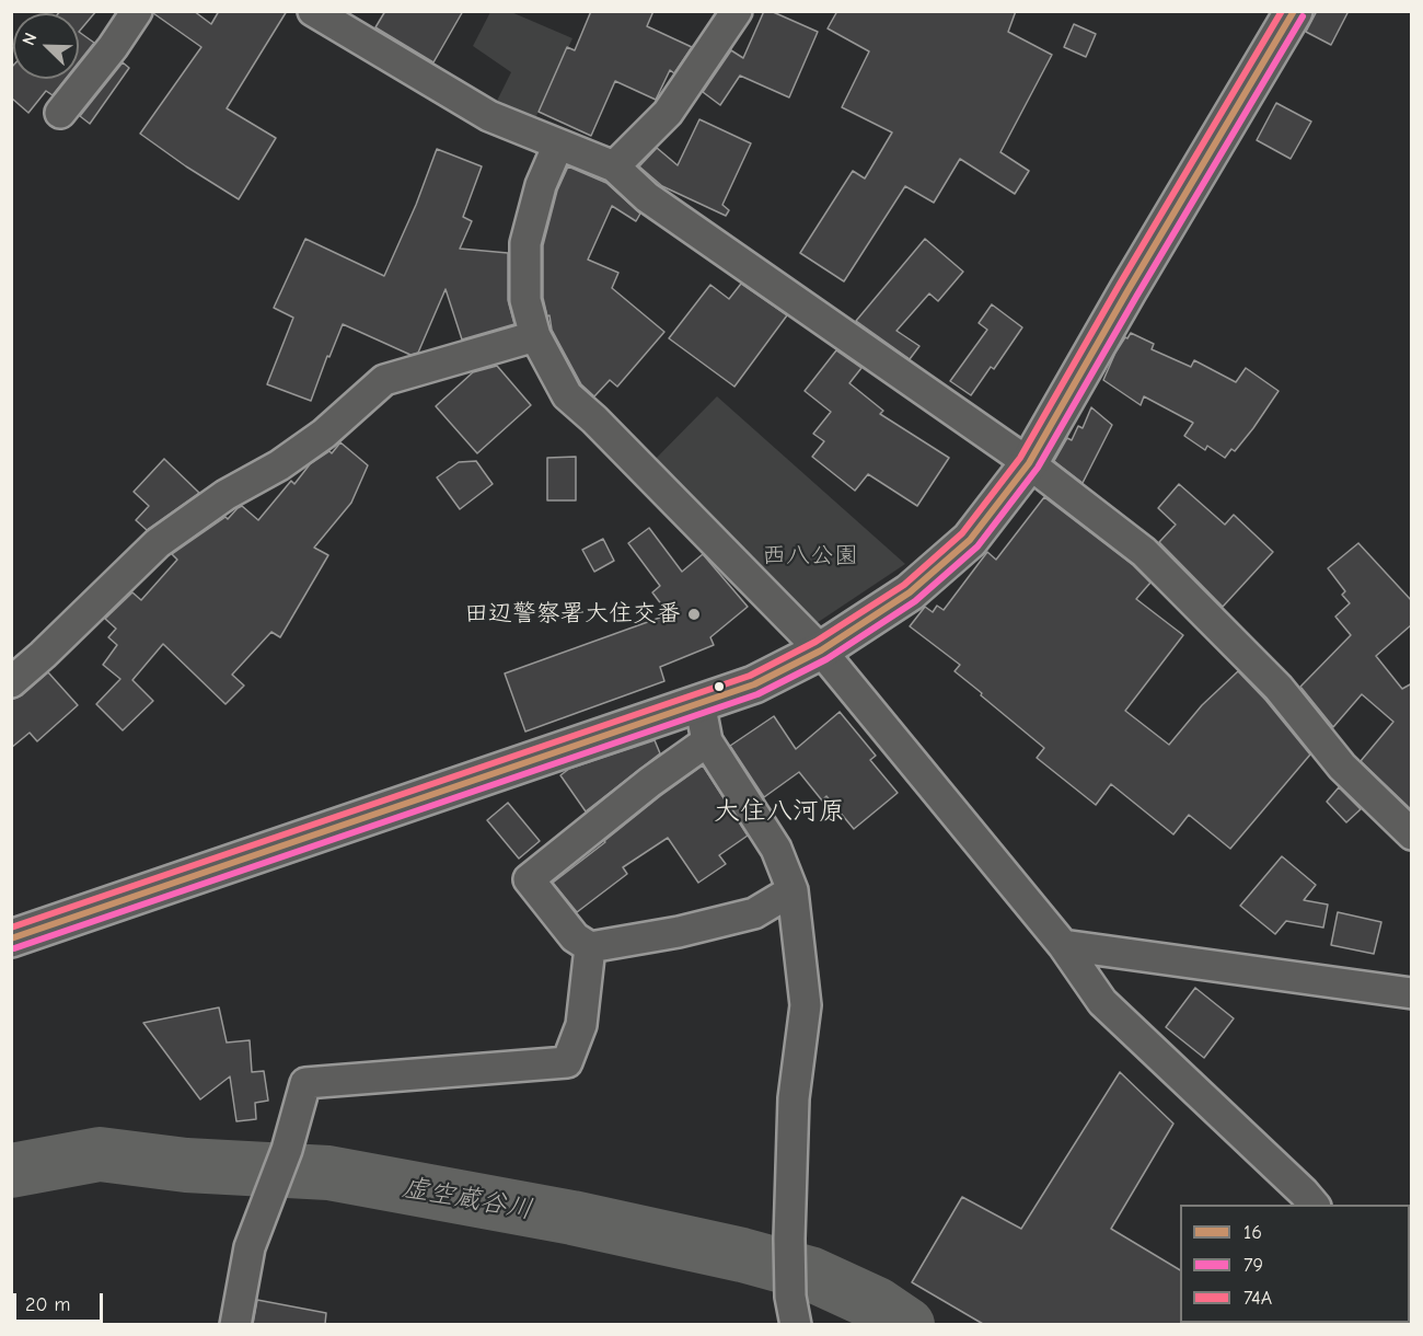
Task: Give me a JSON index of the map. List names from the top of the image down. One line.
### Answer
{"districts":["大住八河原"],"water":["虚空蔵谷川"],"parks":["西八公園"],"places":["田辺警察署大住交番"],"lines":["transit line 16","transit line 74A","transit line 79"],"legend":["16","79","74A"],"scale_bar":"20 m","north":"top left"}
